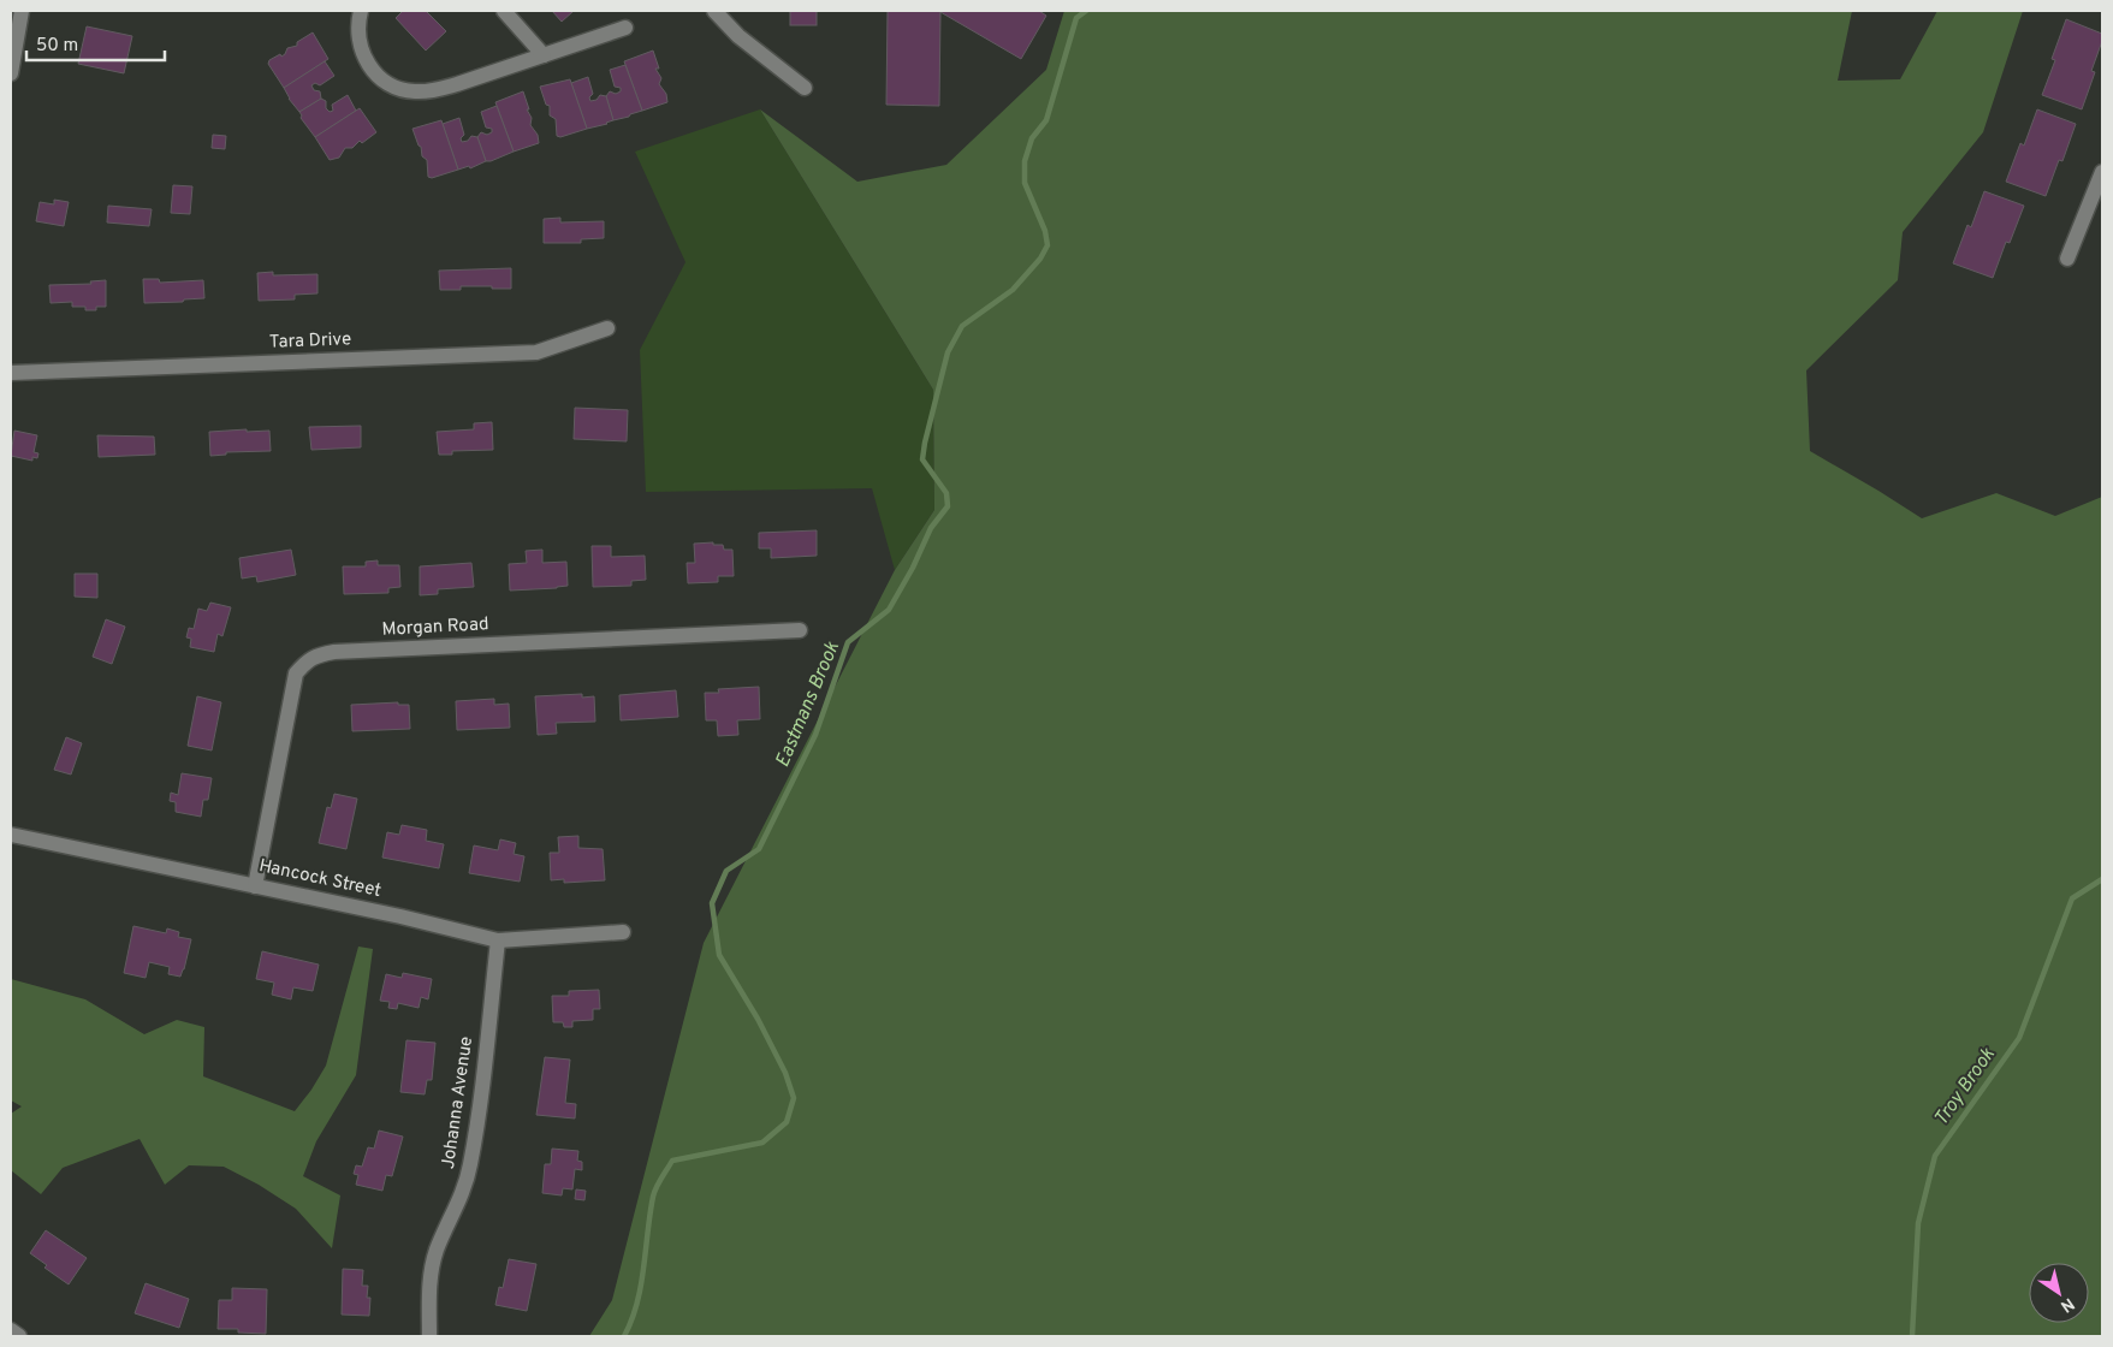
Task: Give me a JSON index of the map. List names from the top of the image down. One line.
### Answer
{"streets":{"street":["Tara Drive","Morgan Road","Hancock Street","Johanna Avenue"]},"crossings":[["Morgan Road","Hancock Street"],["Hancock Street","Johanna Avenue"]],"water":["Eastmans Brook","Troy Brook"],"scale_bar":"50 m","north":"bottom right"}
